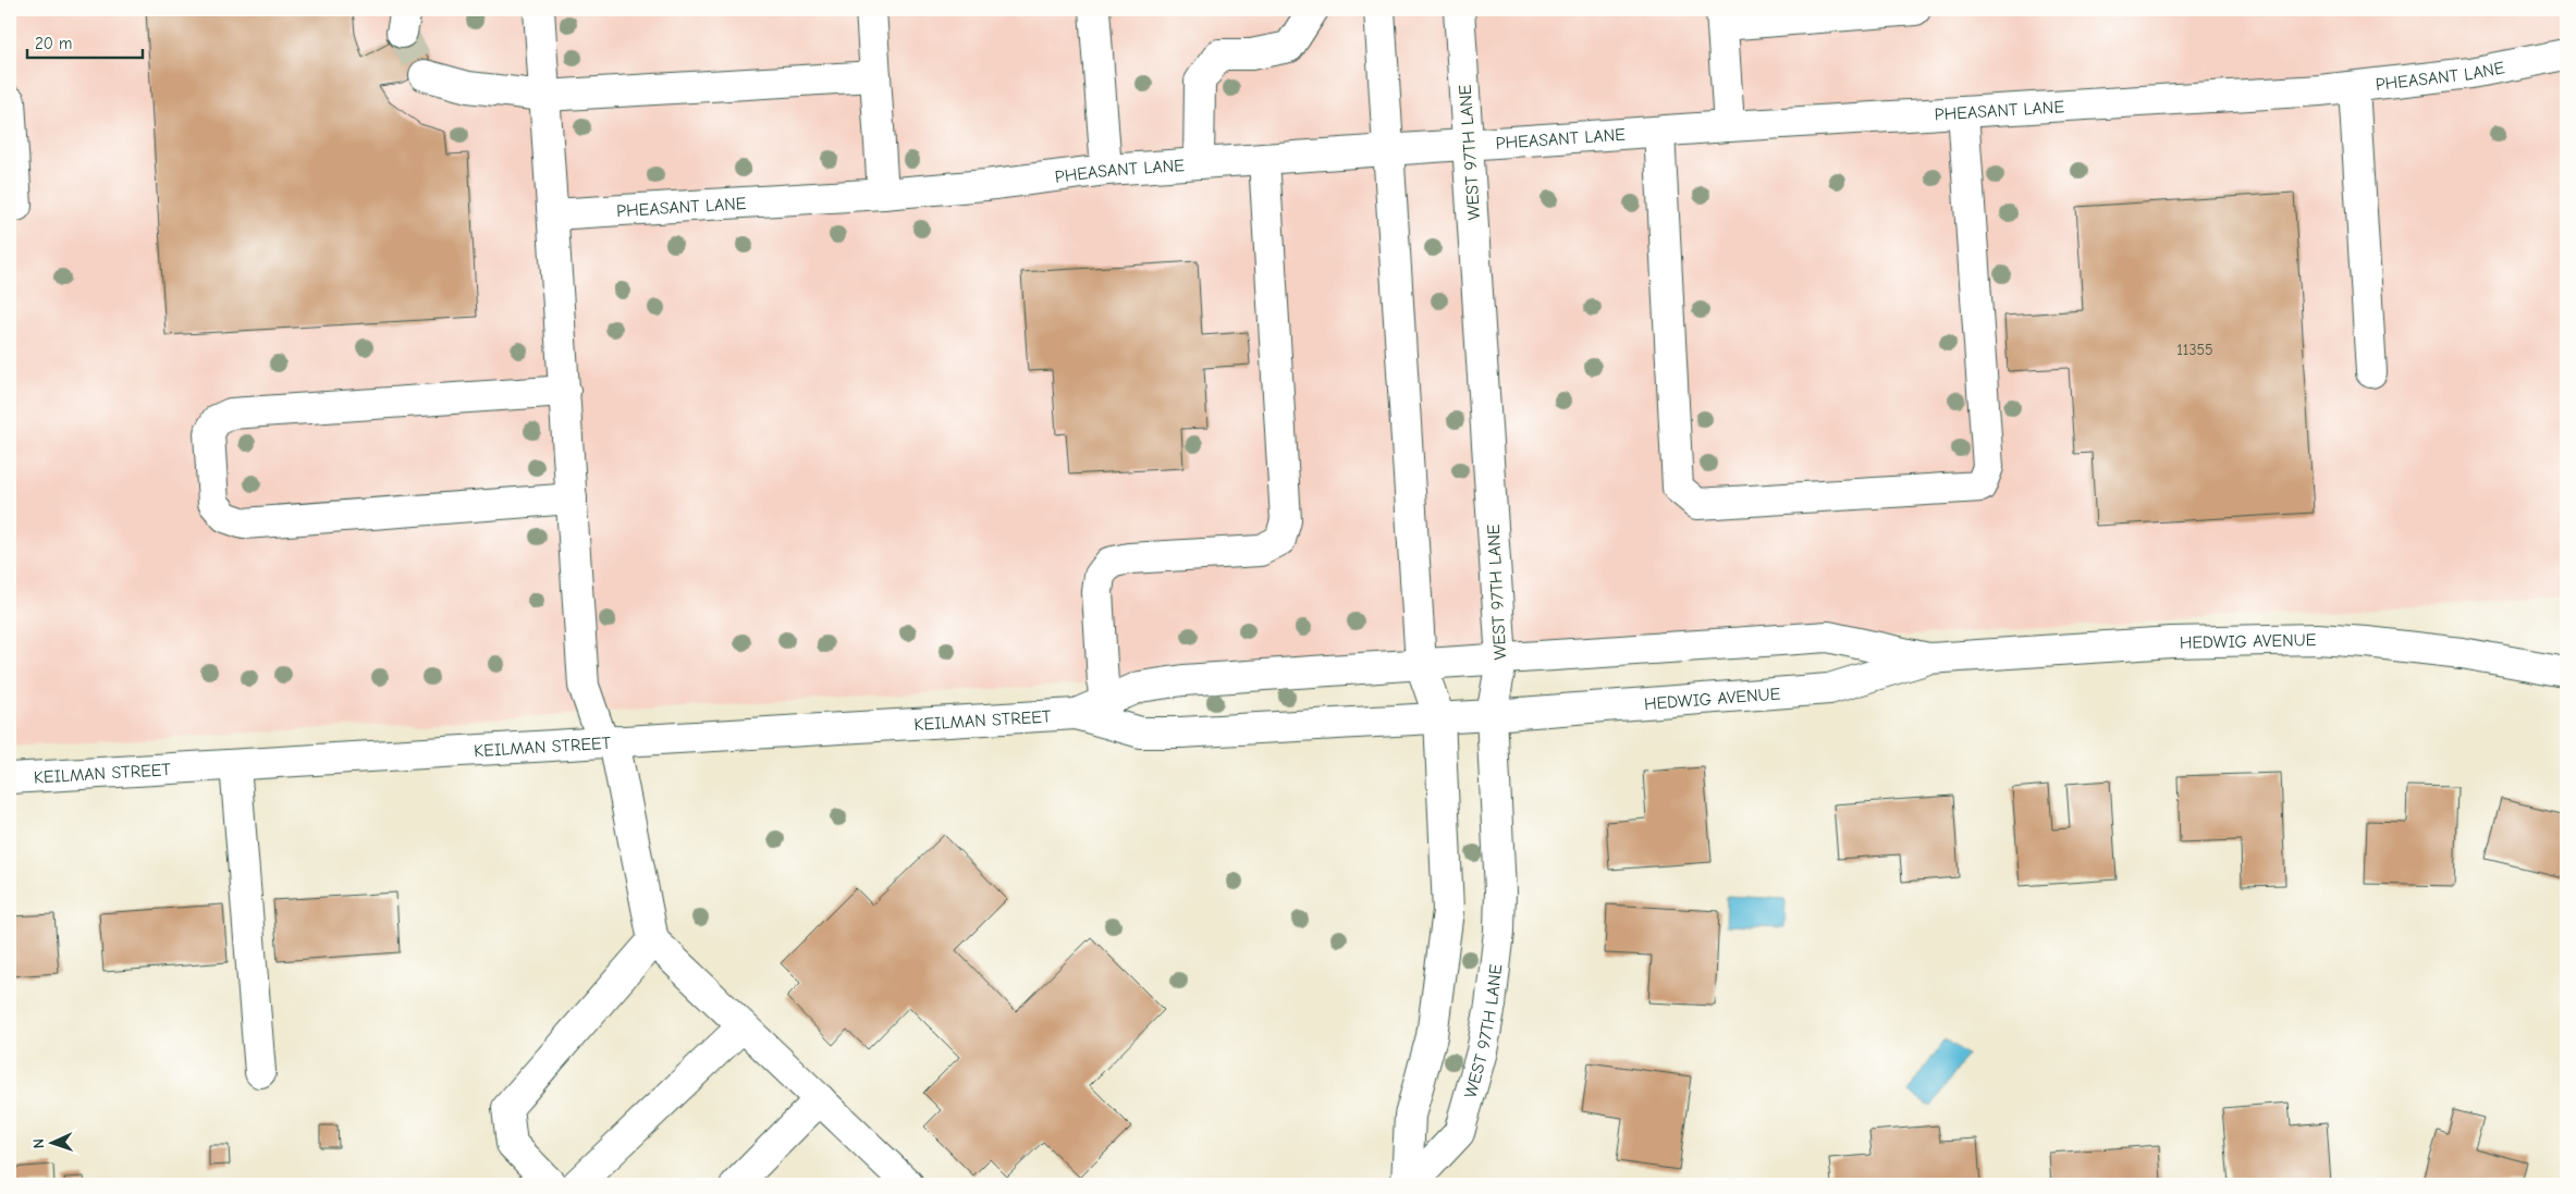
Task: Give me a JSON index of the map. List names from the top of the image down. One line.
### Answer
{"streets":{"street":["PHEASANT LANE","WEST 97TH LANE","HEDWIG AVENUE","KEILMAN STREET"]},"crossings":[["PHEASANT LANE","WEST 97TH LANE"],["WEST 97TH LANE","HEDWIG AVENUE"],["WEST 97TH LANE","KEILMAN STREET"],["HEDWIG AVENUE","KEILMAN STREET"]],"house_numbers":["11355"],"scale_bar":"20 m","north":"left"}
